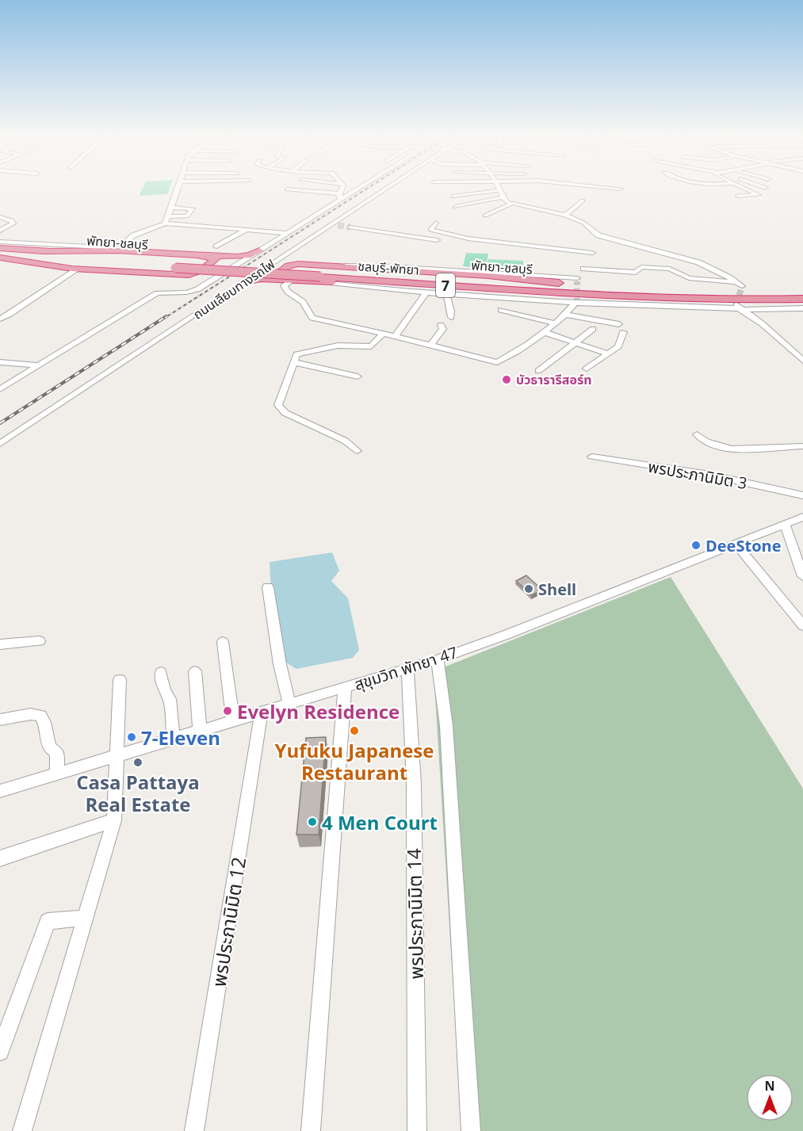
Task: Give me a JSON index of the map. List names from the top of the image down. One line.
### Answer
{"streets":{"highway":["พัทยา-ชลบุรี","ชลบุรี-พัทยา","7"],"street":["ถนนเลียบทางรถไฟ","พรประภานิมิต 3","สุขุมวิท พัทยา 47","พรประภานิมิต 14","พรประภานิมิต 12"]},"crossings":[["พัทยา-ชลบุรี","ชลบุรี-พัทยา"],["สุขุมวิท พัทยา 47","พรประภานิมิต 14"],["สุขุมวิท พัทยา 47","พรประภานิมิต 12"]],"places":["บัวธารารีสอร์ท","DeeStone","Shell","Evelyn Residence","Yufuku Japanese Restaurant","7-Eleven","Casa Pattaya Real Estate","4 Men Court"],"north":"top"}
